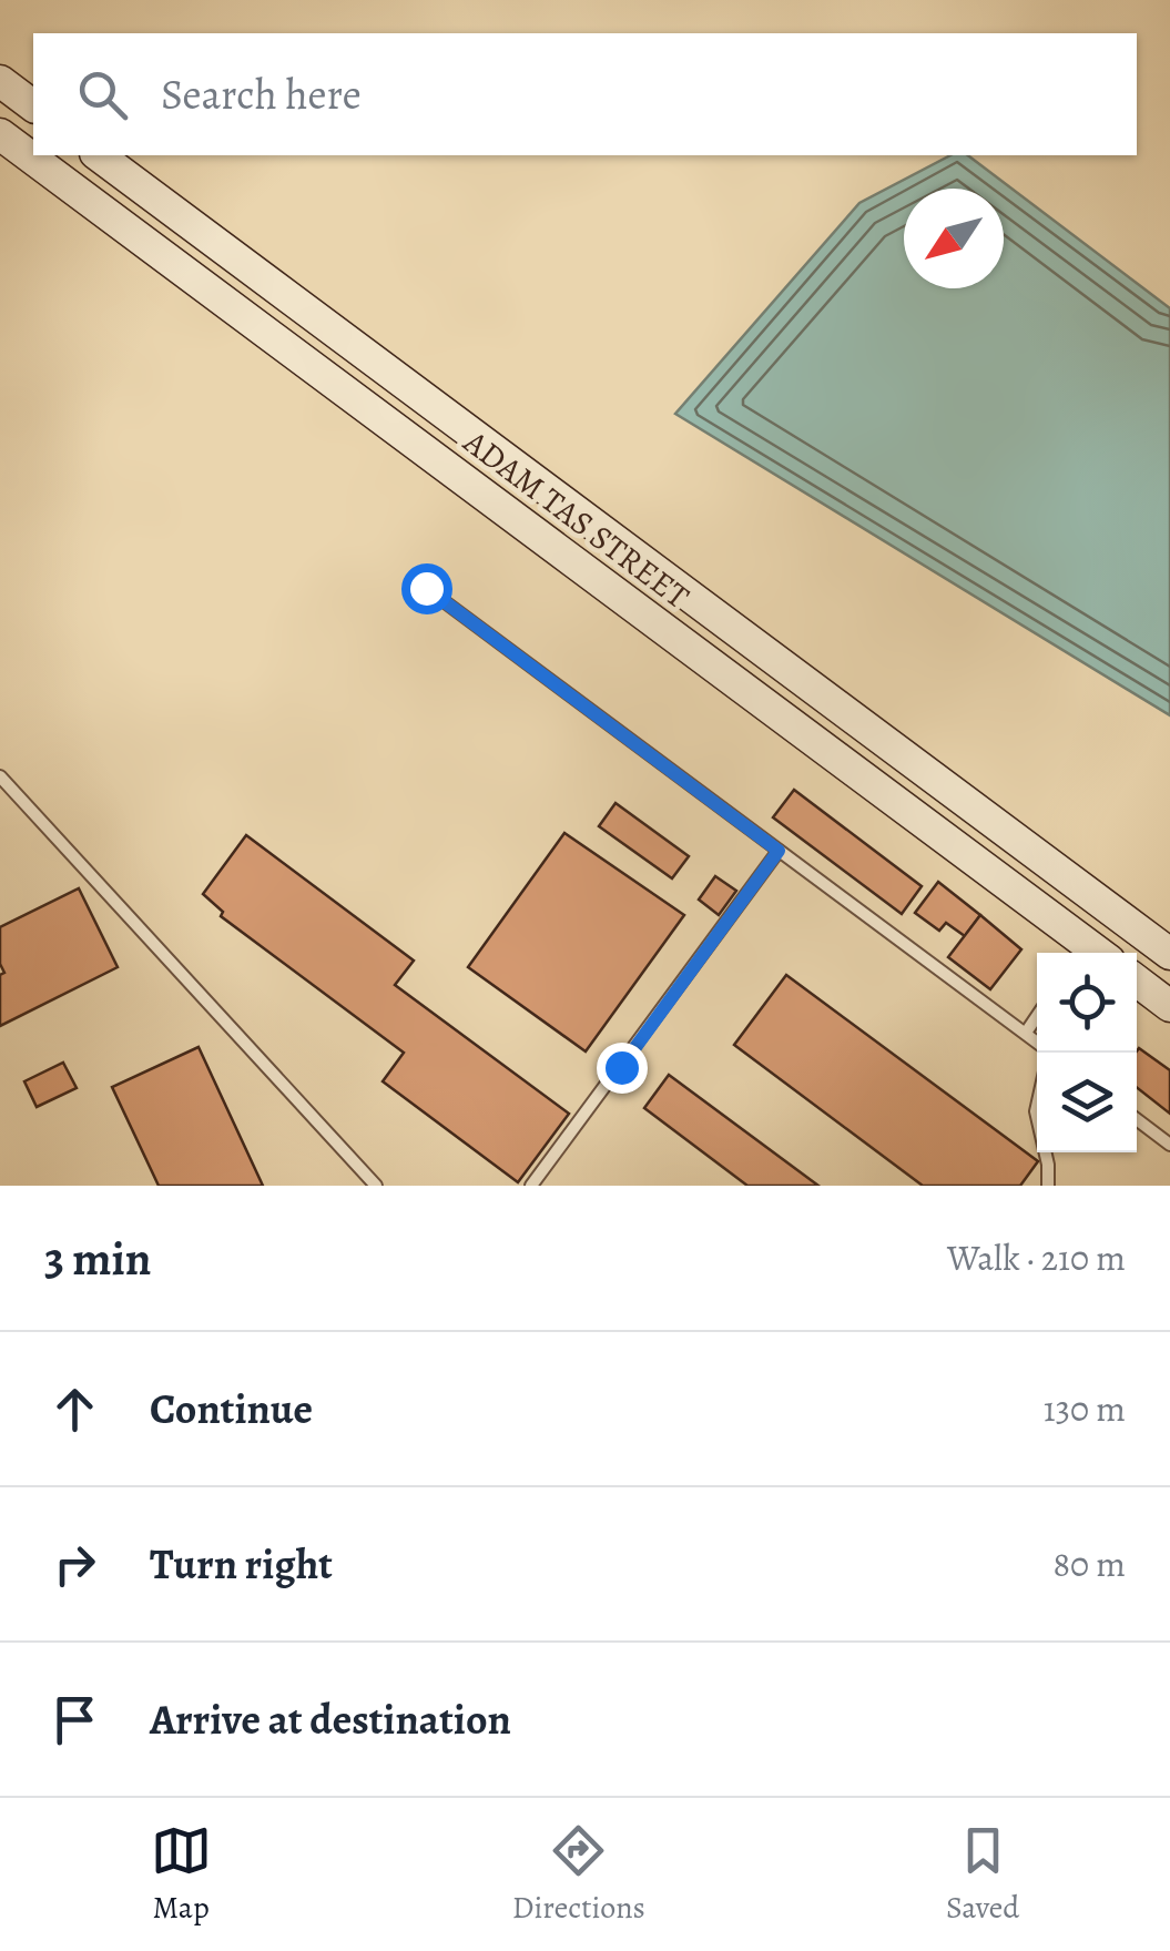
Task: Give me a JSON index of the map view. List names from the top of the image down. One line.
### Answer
{"streets":{"main road":["ADAM TAS STREET"]},"north":"bottom left","page":{"search":"Search here","heading":["3 min","Walk · 210 m"],"list":[["Continue","130 m"],["Turn right","80 m"],"Arrive at destination"],"nav":["Map","Directions","Saved"]}}
